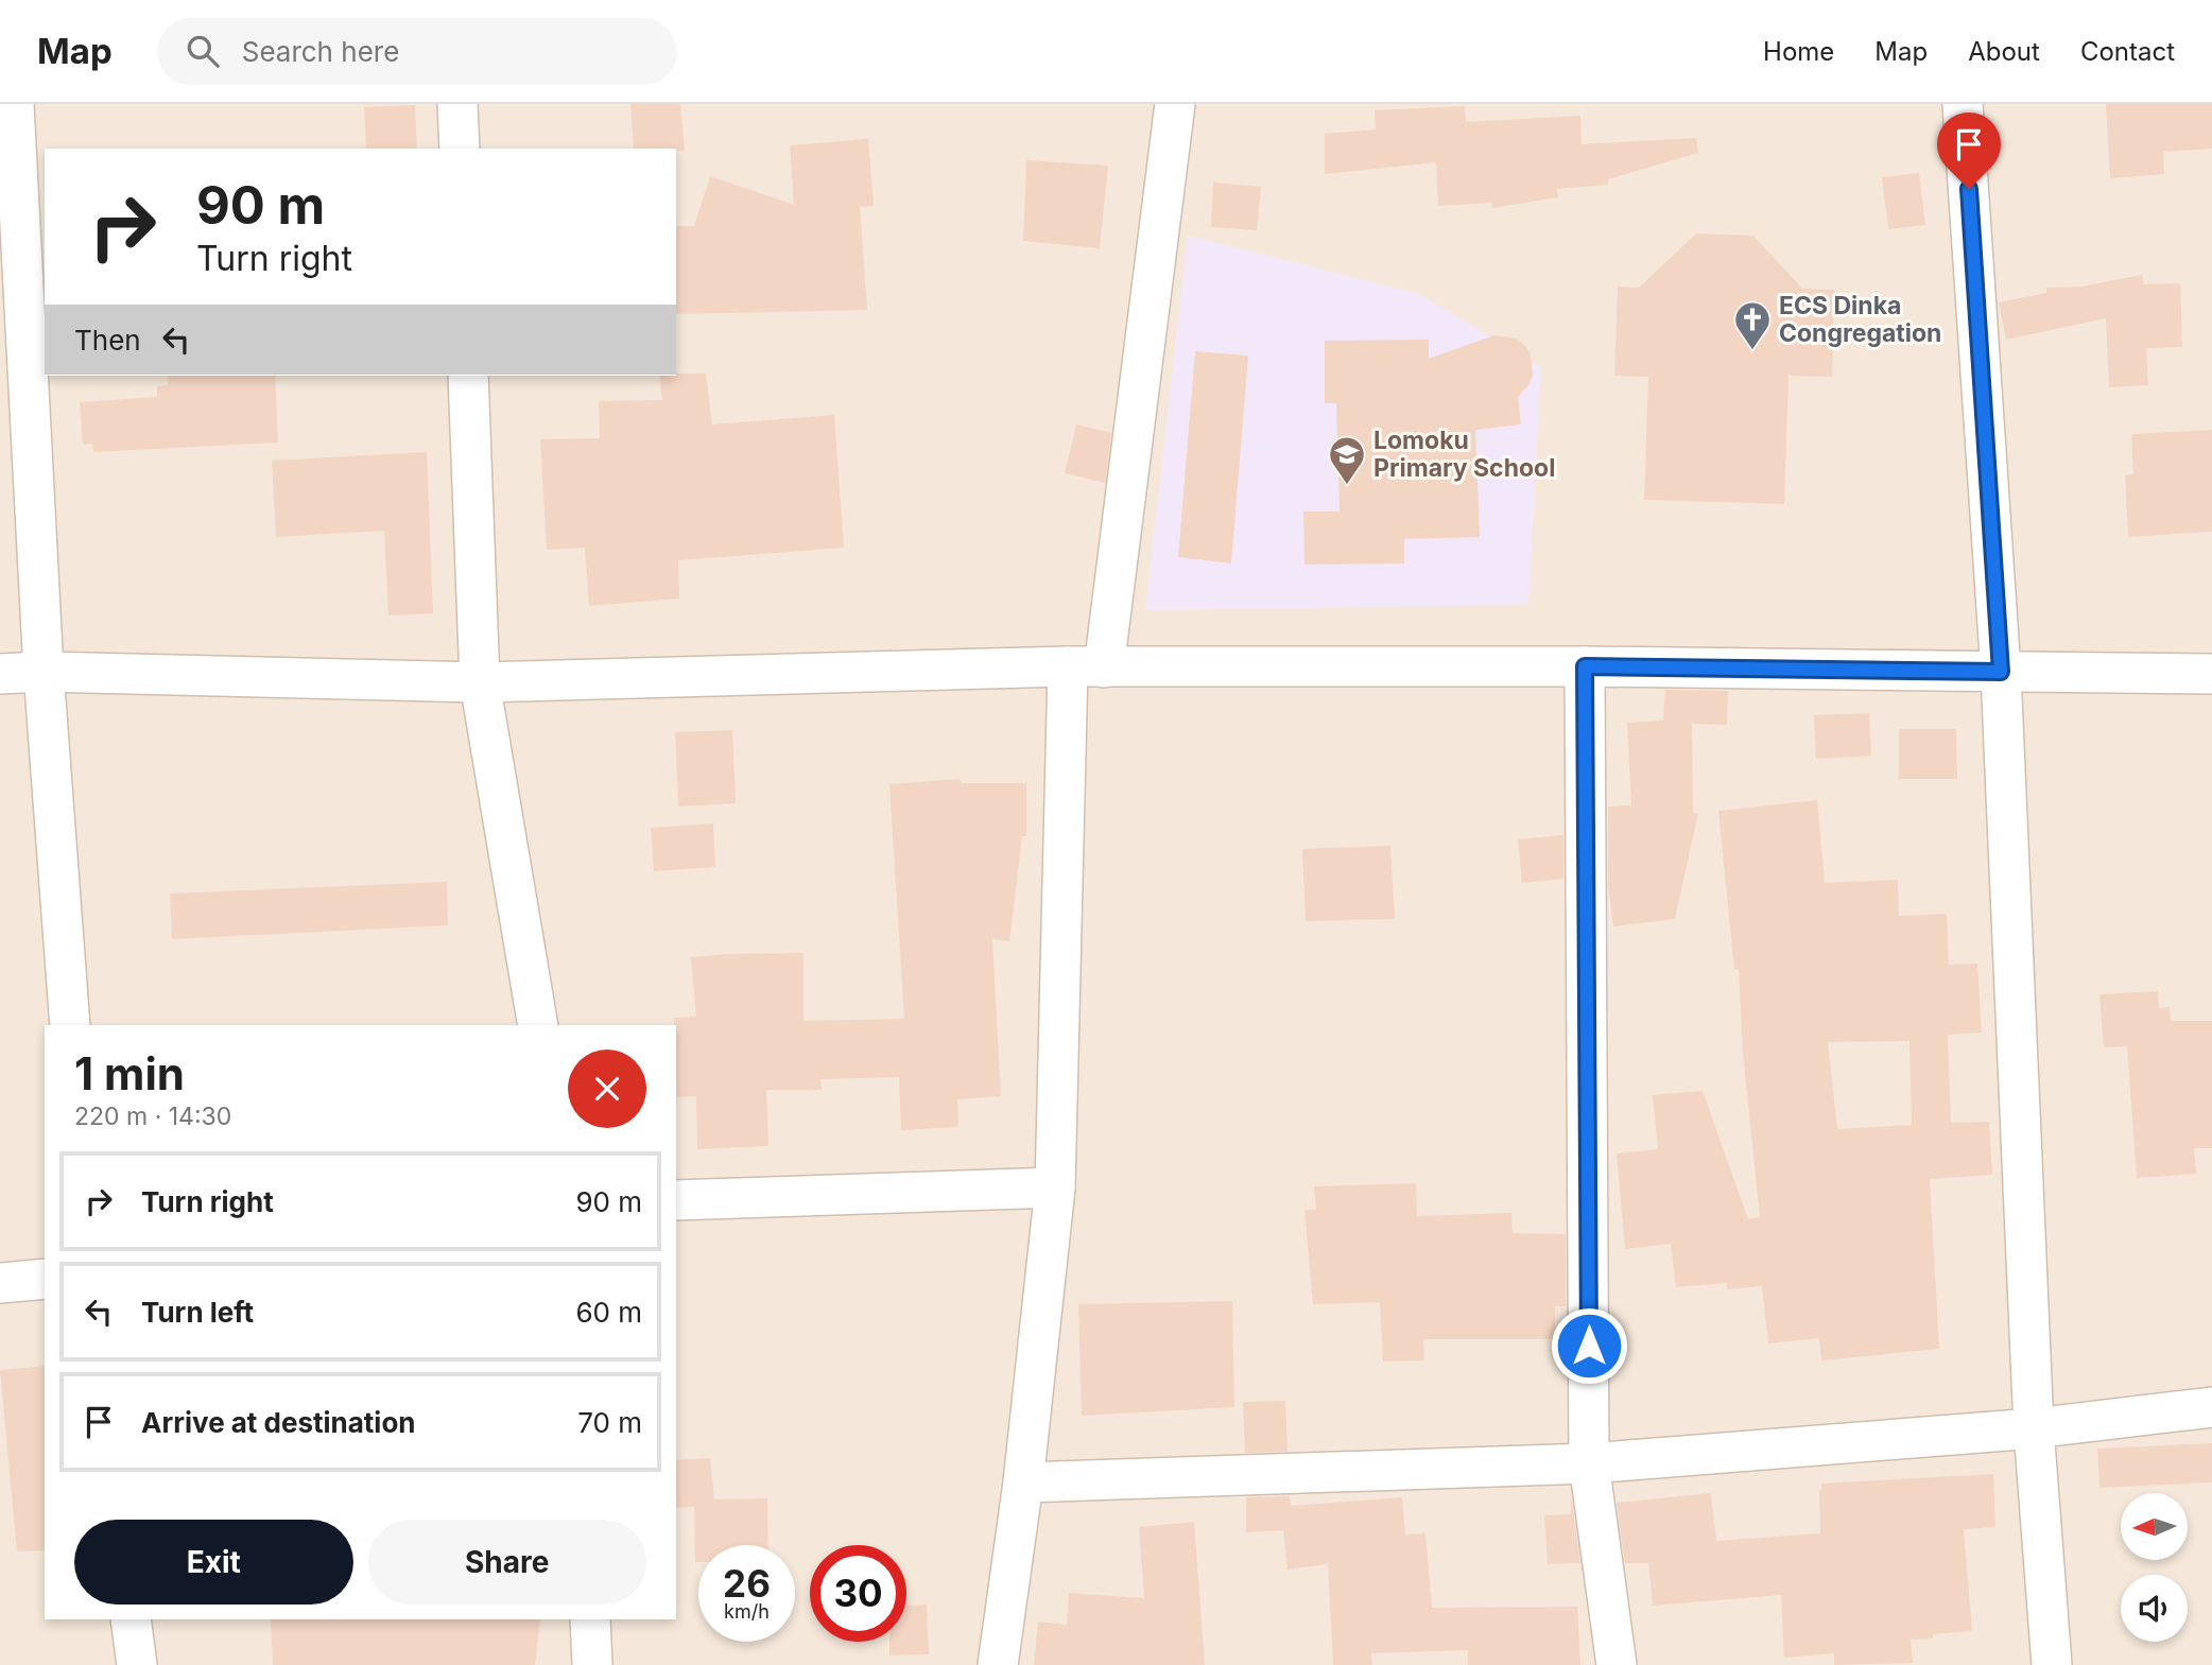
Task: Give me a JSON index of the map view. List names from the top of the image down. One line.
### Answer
{"places":{"church":["ECS Dinka Congregation"],"school or university":["Lomoku Primary School"]},"north":"left","page":{"header":"Map","search":"Search here","nav":["Home","Map","About","Contact"],"turn":["90 m","Turn right"],"then":"Then","heading":["1 min","220 m · 14:30"],"list":[{"name":"Turn right","value":"90 m"},{"name":"Turn left","value":"60 m"},{"name":"Arrive at destination","value":"70 m"}],"buttons":["Exit","Share"],"speed":"26 km/h","limit":"30"}}
